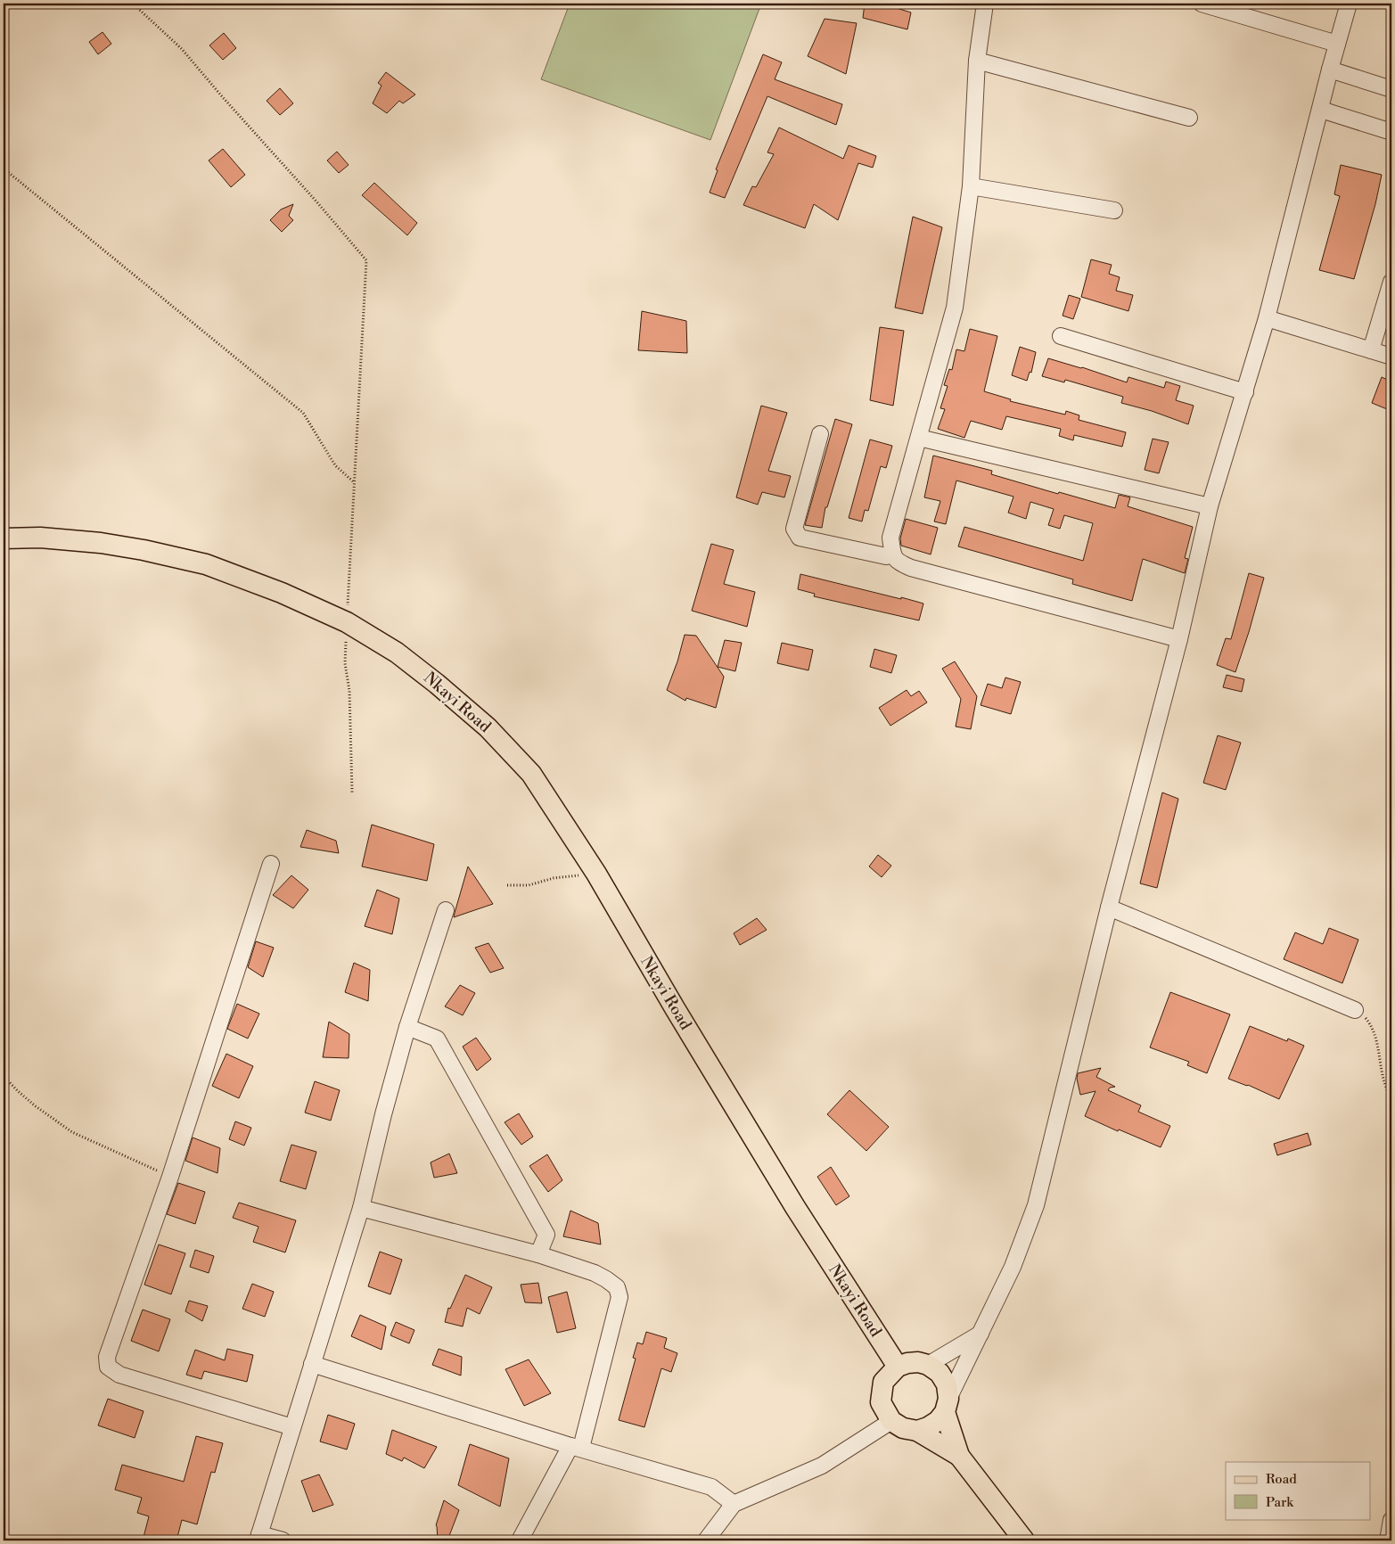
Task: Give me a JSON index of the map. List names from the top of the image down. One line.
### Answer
{"streets":{"main road":["Nkayi Road"]},"legend":["Road","Park"]}
